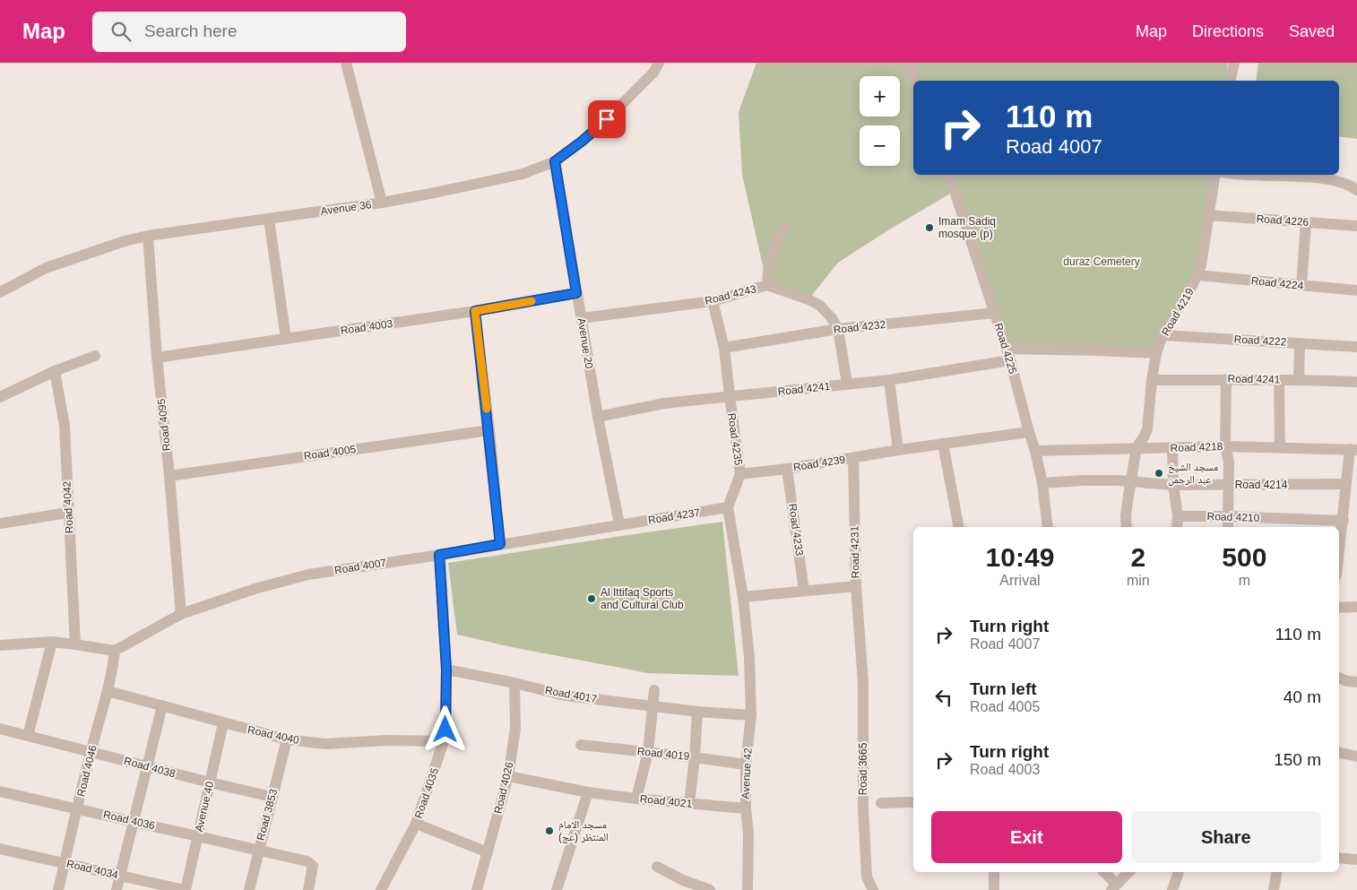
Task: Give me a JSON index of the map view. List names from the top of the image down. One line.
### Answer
{"streets":{"street":["Avenue 36","Road 4226","Road 4224","Road 4243","Road 4219","Road 4003","Road 4232","Road 4222","Avenue 20","Road 4225","Road 4241","Road 4095","Road 4235","Road 4218","Road 4005","Road 4239","Road 4214","Road 4042","Road 4237","Road 4210","Road 4233","Road 4231","Road 4007","Road 4017","Road 4040","Road 4019","Road 4038","Road 3665","Road 4046","Avenue 42","Road 4026","Road 4035","Road 4021","Avenue 40","Road 3853","Road 4036","Road 4034"]},"crossings":[["Avenue 36","Avenue 20"],["Avenue 36","Road 4095"],["Road 4226","Road 4219"],["Road 4224","Road 4219"],["Road 4243","Road 4232"],["Road 4243","Avenue 20"],["Road 4243","Road 4235"],["Road 4219","Road 4222"],["Road 4219","Road 4241"],["Road 4219","Road 4218"],["Road 4219","Road 4214"],["Road 4003","Avenue 20"],["Road 4003","Road 4095"],["Road 4232","Road 4225"],["Road 4232","Road 4235"],["Avenue 20","Road 4241"],["Avenue 20","Road 4237"],["Avenue 20","Road 4007"],["Road 4225","Road 4241"],["Road 4225","Road 4218"],["Road 4225","Road 4239"],["Road 4225","Road 4214"],["Road 4241","Road 4235"],["Road 4095","Road 4005"],["Road 4095","Road 4007"],["Road 4235","Road 4239"],["Road 4235","Road 4237"],["Road 4235","Avenue 42"],["Road 4239","Road 4233"],["Road 4239","Road 4231"],["Road 4237","Road 4007"],["Road 4231","Road 3665"],["Road 4007","Road 4046"],["Road 4007","Road 4035"],["Road 4017","Avenue 42"],["Road 4017","Road 4026"],["Road 4017","Road 4035"],["Road 4040","Road 4046"],["Road 4040","Road 4035"],["Road 4040","Avenue 40"],["Road 4040","Road 3853"],["Road 4019","Avenue 42"],["Road 4038","Road 4046"],["Road 4038","Avenue 40"],["Road 4038","Road 3853"],["Road 4046","Road 4036"],["Road 4046","Road 4034"],["Avenue 42","Road 4021"],["Road 4026","Road 4021"],["Avenue 40","Road 4036"],["Avenue 40","Road 4034"],["Road 3853","Road 4036"]],"parks":["duraz Cemetery"],"places":["Imam Sadiq mosque (p)","مسجد الشيخ عبد الرحمن","Al Ittifaq Sports and Cultural Club","مسجد الامام المنتظر (عج)"],"page":{"header":"Map","search":"Search here","nav":["Map","Directions","Saved"],"map_buttons":["+","−"],"turn":["110 m","Road 4007"],"eta":["10:49","Arrival","2","min","500","m"],"list":[{"name":"Turn right","note":"Road 4007","value":"110 m"},{"name":"Turn left","note":"Road 4005","value":"40 m"},{"name":"Turn right","note":"Road 4003","value":"150 m"}],"buttons":["Exit","Share"]}}
